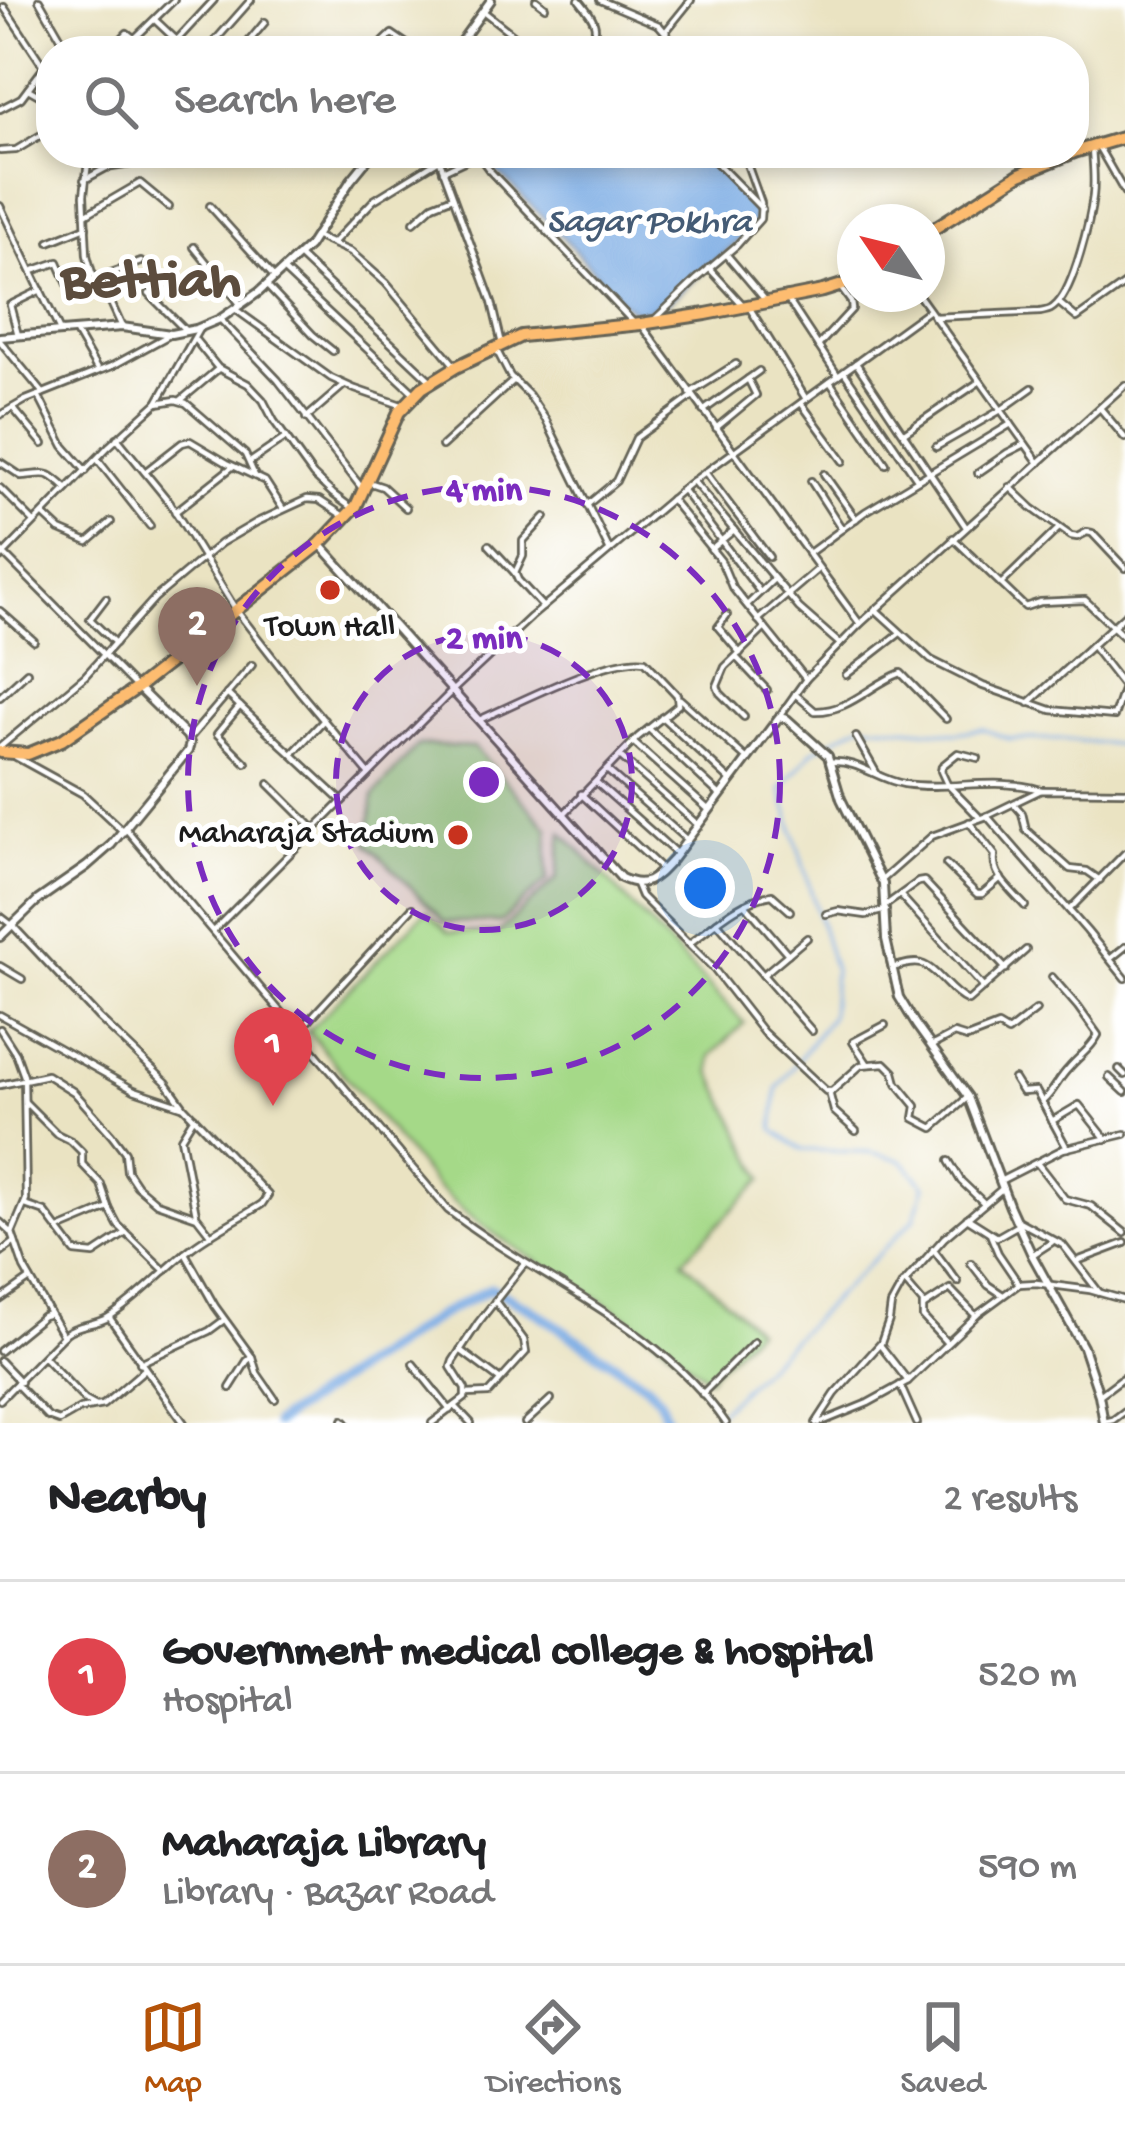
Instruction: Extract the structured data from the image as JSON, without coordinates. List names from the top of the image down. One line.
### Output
{"districts":["Bettiah"],"water":["Sagar Pokhra"],"places":["Town Hall","Maharaja Stadium"],"north":"top left","page":{"search":"Search here","pins":["2","1"],"heading":["Nearby","2 results"],"list":[{"mark":"1","name":"Government medical college & hospital","note":"Hospital","value":"520 m"},{"mark":"2","name":"Maharaja Library","note":"Library · Bazar Road","value":"590 m"}],"nav":["Map","Directions","Saved"]},"rings":["4 min","2 min"]}
